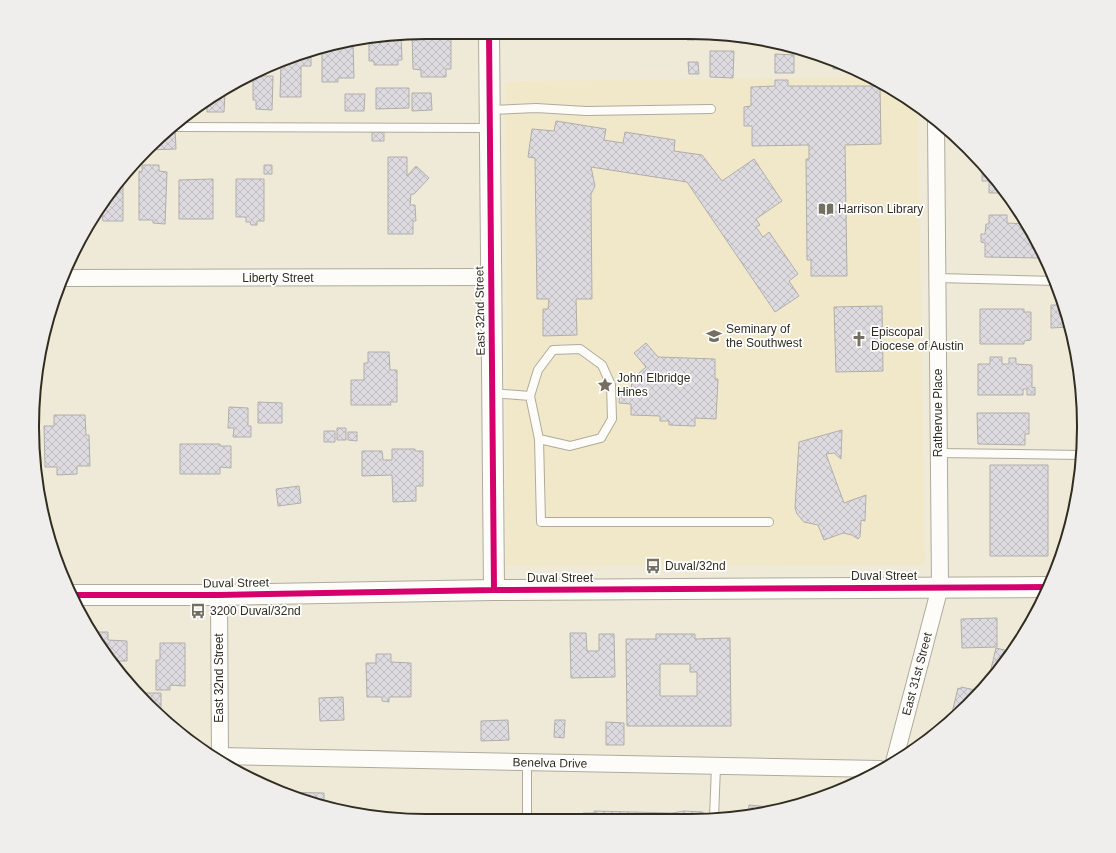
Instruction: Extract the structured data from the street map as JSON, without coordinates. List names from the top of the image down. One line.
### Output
{"streets":{"street":["Liberty Street","East 32nd Street","Rathervue Place","Duval Street","East 31st Street","Benelva Drive"]},"crossings":[["Liberty Street","East 32nd Street"],["East 32nd Street","Duval Street"],["Rathervue Place","Duval Street"],["Rathervue Place","East 31st Street"],["Duval Street","East 31st Street"]],"places":{"library":["Harrison Library"],"school or university":["Seminary of the Southwest"],"church":["Episcopal Diocese of Austin"],"place":["John Elbridge Hines"],"bus stop":["Duval/32nd","3200 Duval/32nd"]}}
